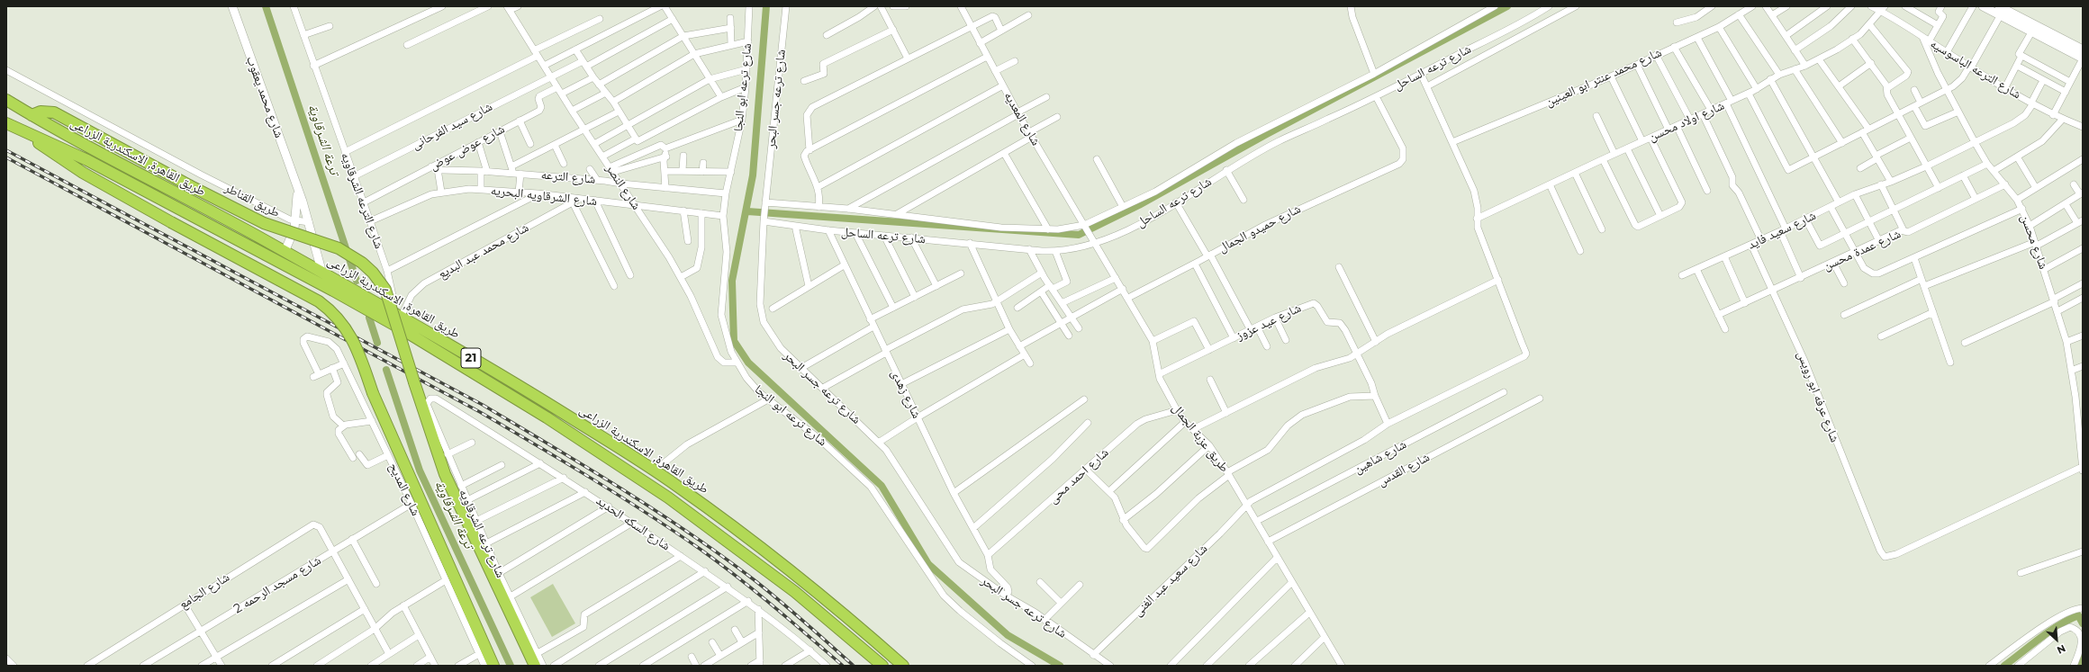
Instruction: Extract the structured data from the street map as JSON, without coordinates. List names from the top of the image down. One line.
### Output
{"streets":{"highway":["طريق القاهرة, الاسكندرية الزراعى","21"],"main road":["شارع محمد يعقوب"],"street":["شارع ترعه الساحل","شارع الترعه الباسوسيه","شارع محمد عنتر ابو العينين","شارع ترعه ابو النجا","شارع ترعه جسر البحر","شارع المعديه","شارع اولاد محسن","شارع سيد الفرحانى","شارع عوض عوض","شارع الترعه","شارع النصر","شارع الشرقاويه البحريه","طريق القناطر","شارع الترعه الشرقاويه","شارع حميدو الجمال","شارع سعيد فايد","شارع محسن","شارع عمدة محسن","شارع محمد عبد البديع","شارع عيد عزوز","شارع زهدى","شارع عرفه ابو رويس","طريق عزبة الجمال","شارع شاهين","شارع القدس","شارع احمد محى","شارع المديح","شارع السكه الحديد","شارع ترعه الشرقاويه","شارع سعيد عبد الغنى","شارع مسجد الرحمه 2","شارع الجامع"]},"crossings":[["شارع ترعه الساحل","شارع ترعه جسر البحر"],["شارع ترعه الساحل","شارع المعديه"],["شارع ترعه الساحل","شارع حميدو الجمال"],["شارع ترعه الساحل","شارع زهدى"],["شارع ترعه الساحل","طريق عزبة الجمال"],["شارع الترعه الباسوسيه","شارع اولاد محسن"],["شارع الترعه الباسوسيه","شارع سعيد فايد"],["شارع الترعه الباسوسيه","شارع محسن"],["شارع ترعه ابو النجا","شارع الترعه"],["شارع ترعه ابو النجا","شارع النصر"],["شارع ترعه ابو النجا","شارع الشرقاويه البحريه"],["شارع محمد يعقوب","طريق القاهرة, الاسكندرية الزراعى"],["شارع محمد يعقوب","طريق القناطر"],["شارع ترعه جسر البحر","شارع زهدى"],["شارع ترعه جسر البحر","شارع سعيد عبد الغنى"],["شارع المعديه","طريق عزبة الجمال"],["شارع سيد الفرحانى","شارع النصر"],["شارع سيد الفرحانى","شارع الترعه الشرقاويه"],["شارع عوض عوض","شارع الترعه"],["شارع عوض عوض","شارع النصر"],["شارع عوض عوض","شارع الترعه الشرقاويه"],["طريق القاهرة, الاسكندرية الزراعى","شارع الترعه الشرقاويه"],["طريق القاهرة, الاسكندرية الزراعى","شارع محمد عبد البديع"],["شارع الترعه","شارع النصر"],["شارع النصر","شارع الشرقاويه البحريه"],["شارع الشرقاويه البحريه","شارع الترعه الشرقاويه"],["شارع الشرقاويه البحريه","شارع محمد عبد البديع"],["شارع الترعه الشرقاويه","شارع محمد عبد البديع"],["شارع حميدو الجمال","طريق عزبة الجمال"],["شارع سعيد فايد","شارع محسن"],["شارع سعيد فايد","شارع عرفه ابو رويس"],["شارع محسن","شارع عمدة محسن"],["شارع محسن","شارع عرفه ابو رويس"],["شارع عمدة محسن","شارع عرفه ابو رويس"],["شارع عيد عزوز","طريق عزبة الجمال"],["شارع زهدى","شارع احمد محى"],["طريق عزبة الجمال","شارع شاهين"],["طريق عزبة الجمال","شارع القدس"],["طريق عزبة الجمال","شارع احمد محى"],["طريق عزبة الجمال","شارع سعيد عبد الغنى"],["شارع المديح","شارع مسجد الرحمه 2"],["شارع السكه الحديد","شارع ترعه الشرقاويه"],["شارع مسجد الرحمه 2","شارع الجامع"]],"water":["ترعة الشرقاوية"],"north":"bottom right"}
